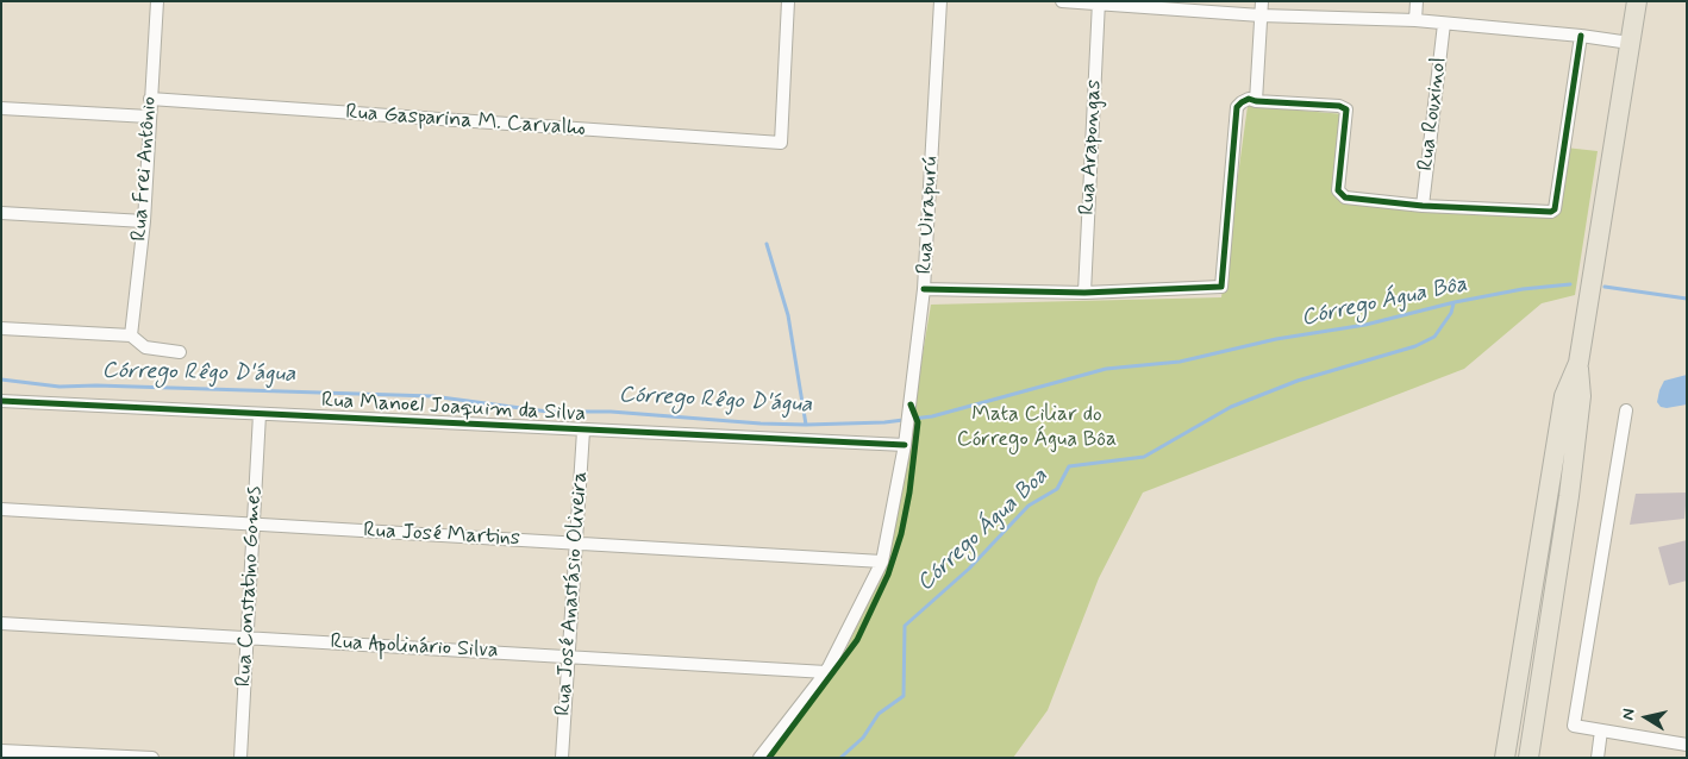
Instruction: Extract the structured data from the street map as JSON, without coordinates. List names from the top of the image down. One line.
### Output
{"streets":{"street":["Rua Rouxinol","Rua Gasparina M. Carvalho","Rua Arapongas","Rua Frei Antônio","Rua Uirapurú","Rua Manoel Joaquim da Silva","Rua José Martins","Rua Constatino Gomes","Rua José Anastásio Oliveira","Rua Apolinário Silva"]},"crossings":[["Rua Gasparina M. Carvalho","Rua Frei Antônio"],["Rua Uirapurú","Rua Manoel Joaquim da Silva"],["Rua Uirapurú","Rua José Martins"],["Rua Uirapurú","Rua Apolinário Silva"],["Rua Manoel Joaquim da Silva","Rua Constatino Gomes"],["Rua Manoel Joaquim da Silva","Rua José Anastásio Oliveira"],["Rua José Martins","Rua Constatino Gomes"],["Rua José Martins","Rua José Anastásio Oliveira"],["Rua Constatino Gomes","Rua Apolinário Silva"],["Rua José Anastásio Oliveira","Rua Apolinário Silva"]],"water":["Córrego Água Bôa","Córrego Rêgo D'água","Córrego Água Boa"],"parks":["Mata Ciliar do Córrego Água Bôa"],"north":"left"}
